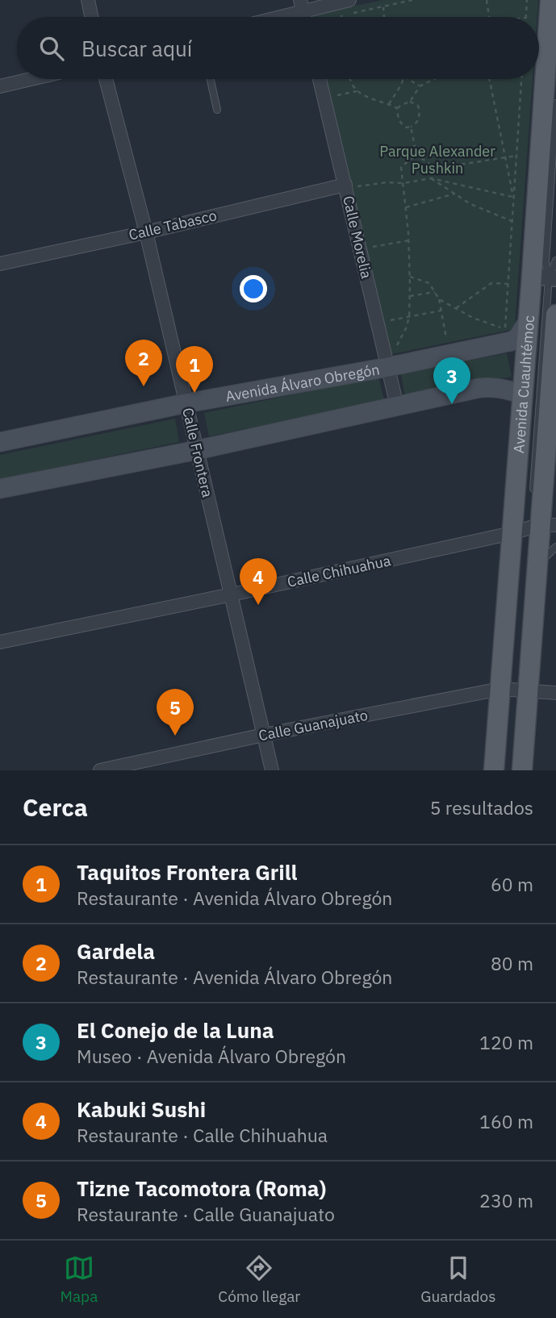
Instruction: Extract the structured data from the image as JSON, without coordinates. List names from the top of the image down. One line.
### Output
{"streets":{"main road":["Avenida Álvaro Obregón","Avenida Cuauhtémoc"],"street":["Calle Tabasco","Calle Morelia","Calle Frontera","Calle Chihuahua","Calle Guanajuato"]},"crossings":[["Calle Tabasco","Calle Morelia"],["Calle Tabasco","Calle Frontera"],["Calle Morelia","Avenida Álvaro Obregón"],["Avenida Álvaro Obregón","Avenida Cuauhtémoc"],["Avenida Álvaro Obregón","Calle Frontera"],["Avenida Cuauhtémoc","Calle Chihuahua"],["Avenida Cuauhtémoc","Calle Guanajuato"],["Calle Frontera","Calle Chihuahua"],["Calle Frontera","Calle Guanajuato"]],"parks":["Parque Alexander Pushkin"],"page":{"search":"Buscar aquí","pins":["2","1","3","4","5"],"heading":["Cerca","5 resultados"],"list":[{"mark":"1","name":"Taquitos Frontera Grill","note":"Restaurante · Avenida Álvaro Obregón","value":"60 m"},{"mark":"2","name":"Gardela","note":"Restaurante · Avenida Álvaro Obregón","value":"80 m"},{"mark":"3","name":"El Conejo de la Luna","note":"Museo · Avenida Álvaro Obregón","value":"120 m"},{"mark":"4","name":"Kabuki Sushi","note":"Restaurante · Calle Chihuahua","value":"160 m"},{"mark":"5","name":"Tizne Tacomotora (Roma)","note":"Restaurante · Calle Guanajuato","value":"230 m"}],"nav":["Mapa","Cómo llegar","Guardados"]}}
